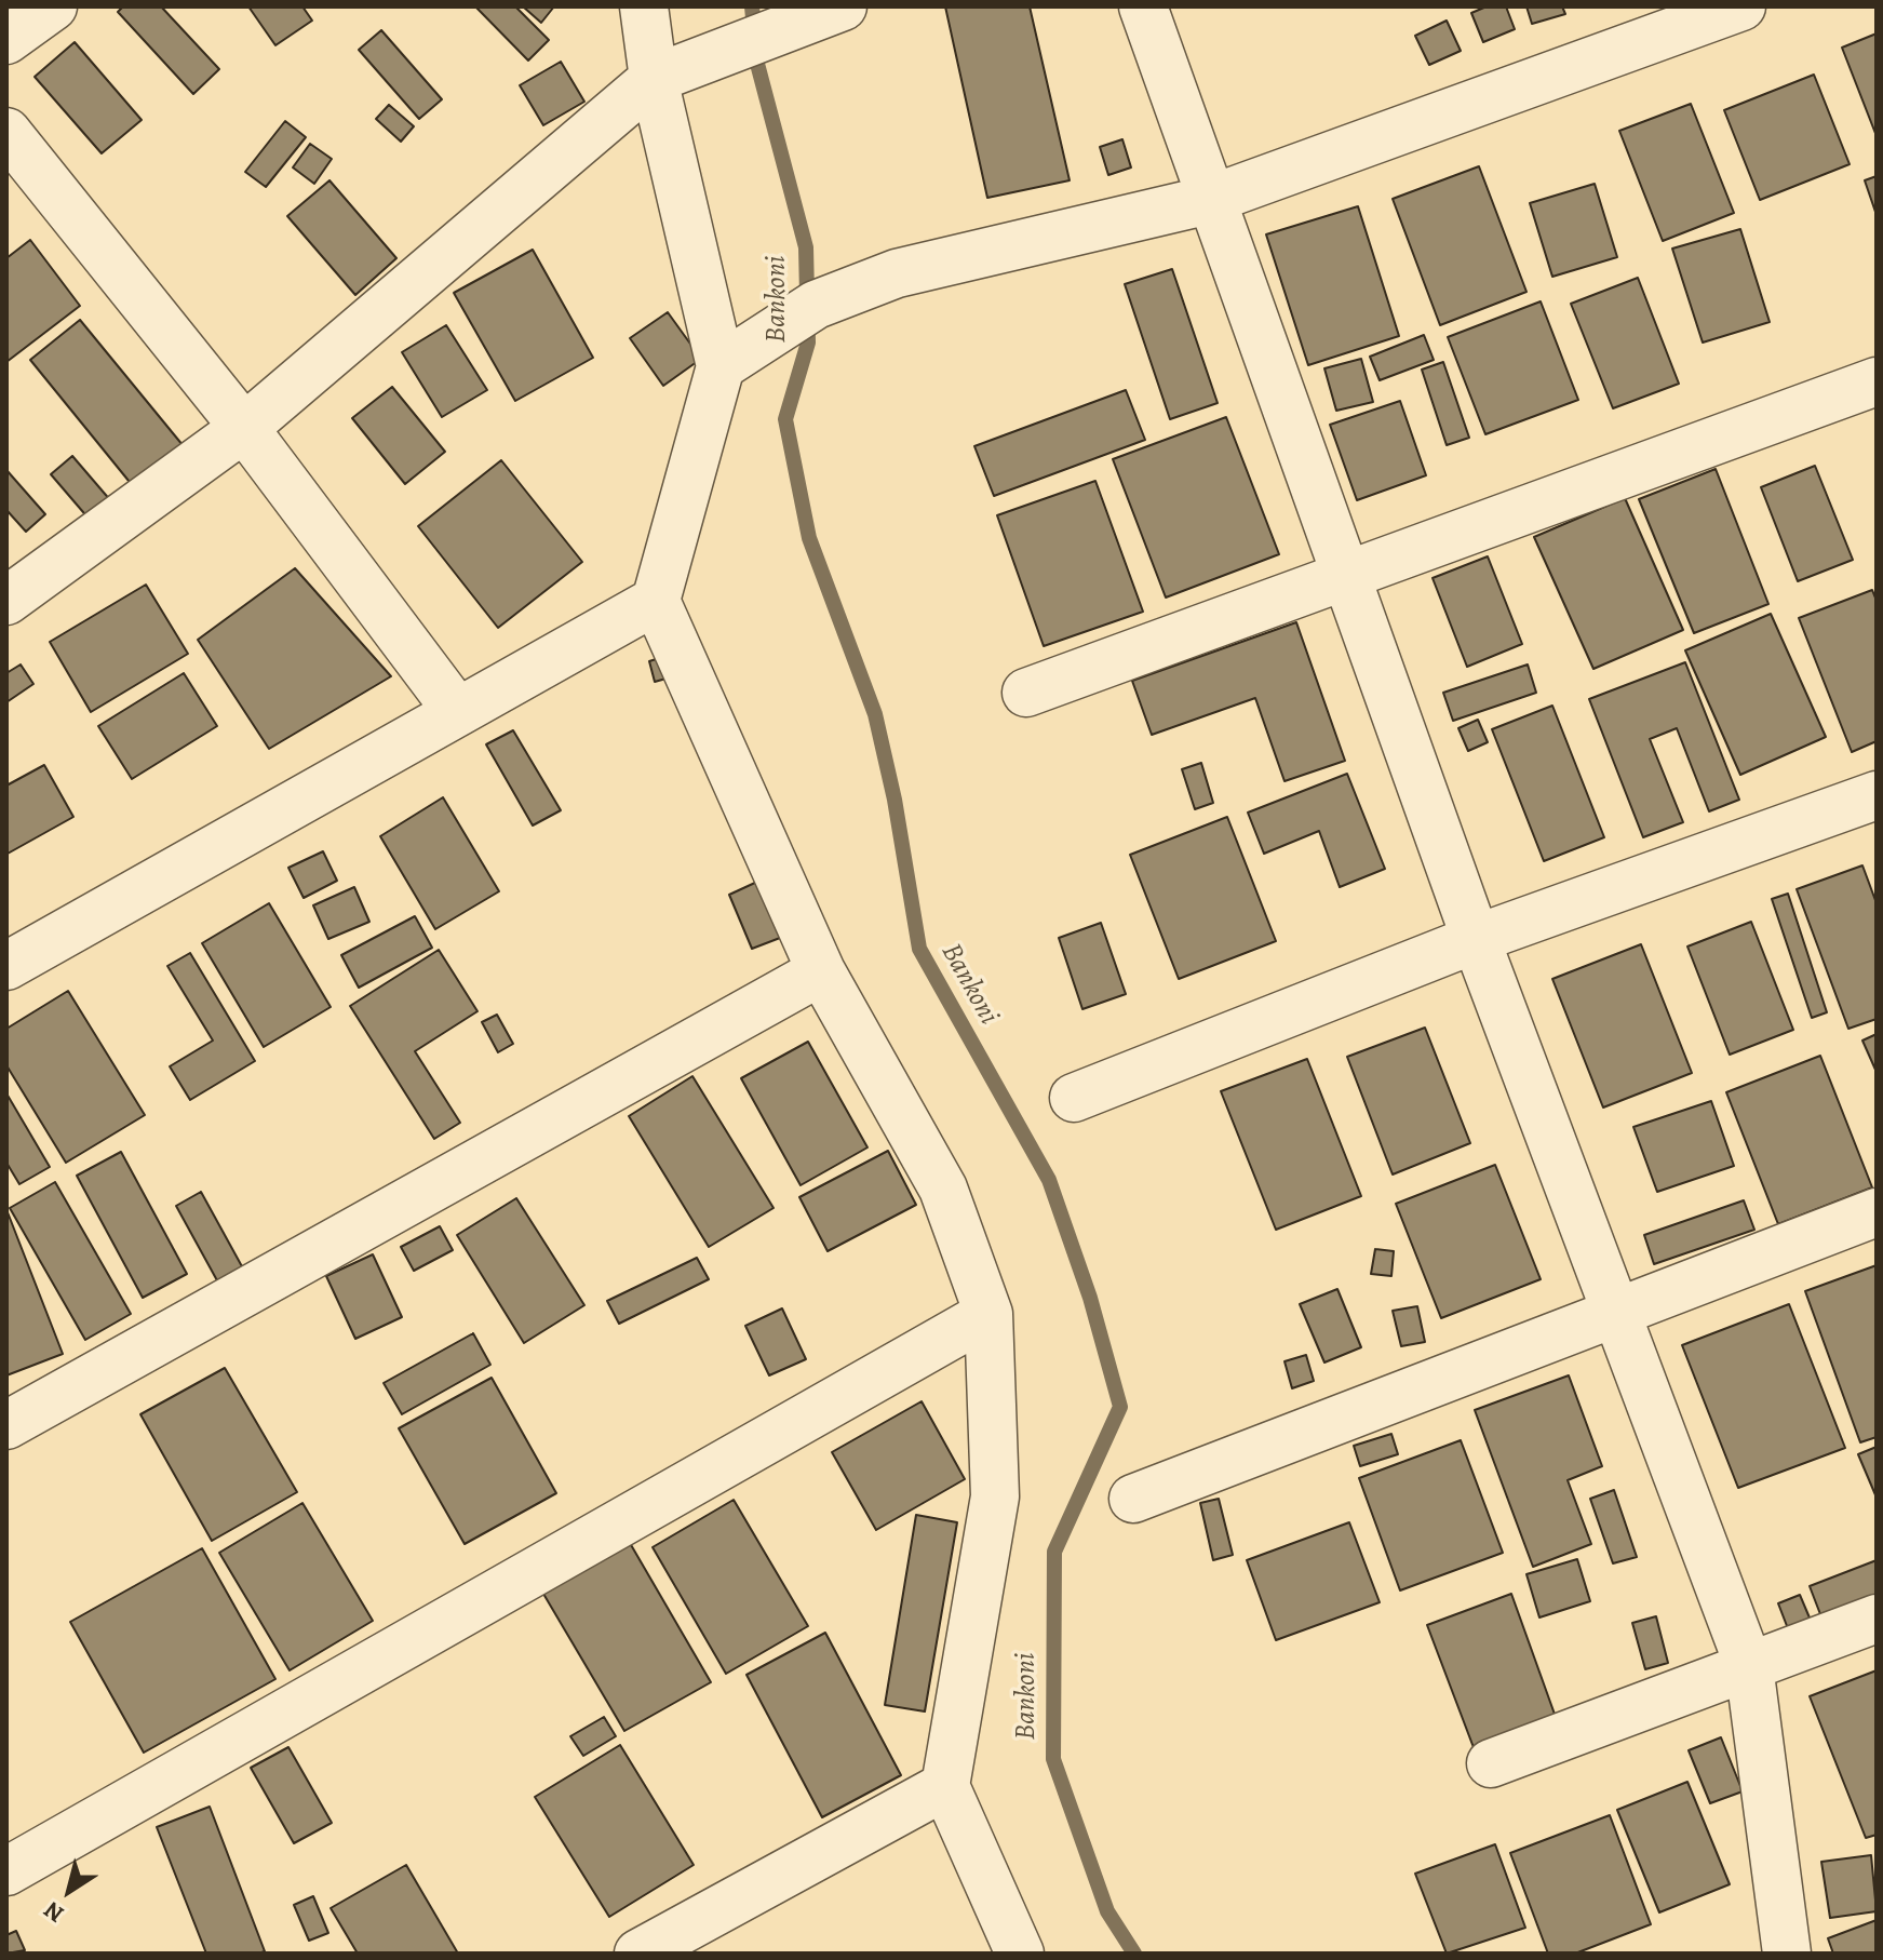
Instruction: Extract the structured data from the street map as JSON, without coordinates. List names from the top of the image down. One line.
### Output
{"water":["Bankoni"],"north":"bottom left"}
